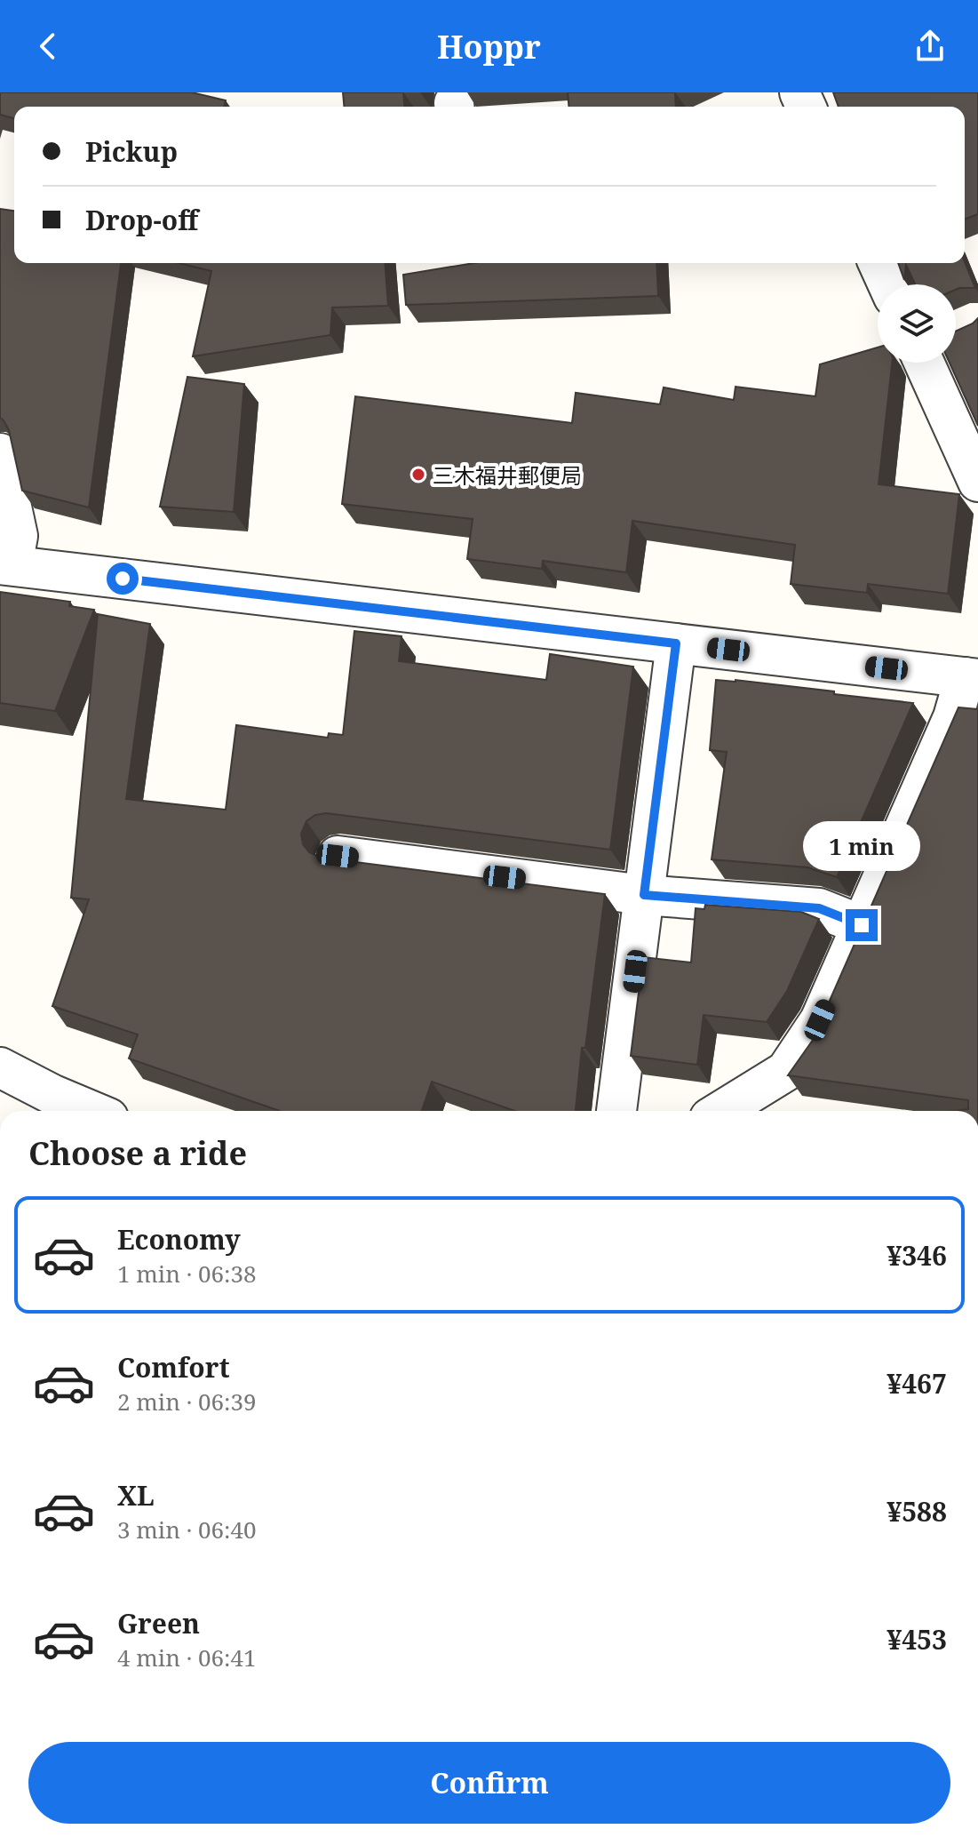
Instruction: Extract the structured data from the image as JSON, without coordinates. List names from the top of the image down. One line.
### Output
{"places":["三木福井郵便局"],"page":{"header":"Hoppr","banner":["Pickup","Drop-off"],"bubble":"1 min","heading":"Choose a ride","list":[{"name":"Economy","note":"1 min · 06:38","value":"¥346"},{"name":"Comfort","note":"2 min · 06:39","value":"¥467"},{"name":"XL","note":"3 min · 06:40","value":"¥588"},{"name":"Green","note":"4 min · 06:41","value":"¥453"}],"buttons":"Confirm"}}
